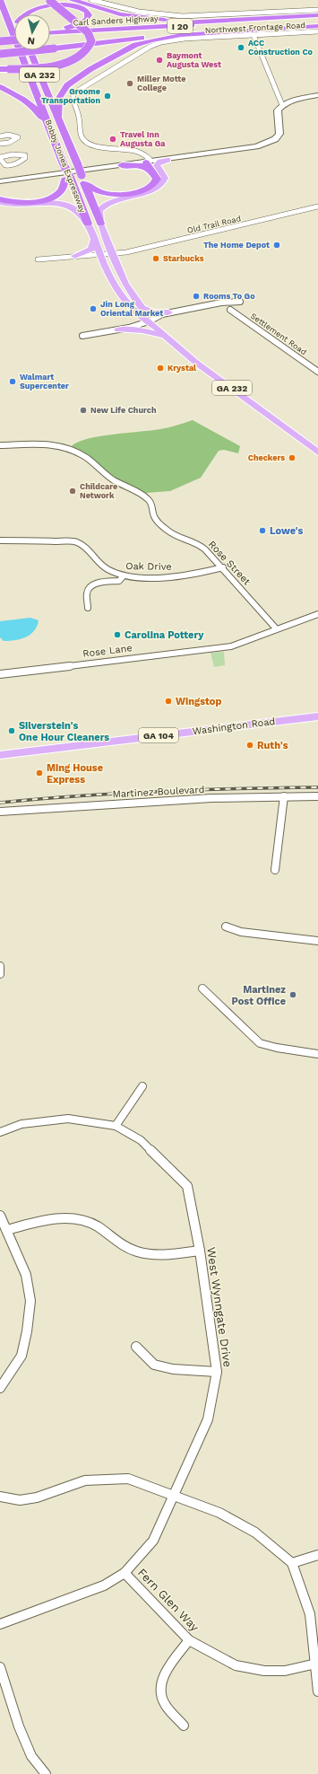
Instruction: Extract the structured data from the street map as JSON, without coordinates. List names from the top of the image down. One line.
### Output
{"streets":{"highway":["Carl Sanders Highway","I 20","GA 232","Bobby Jones Expressway"],"main road":["Washington Road","GA 104"],"street":["Northwest Frontage Road","Old Trail Road","Settlement Road","Rose Street","Oak Drive","Rose Lane","Martinez Boulevard","West Wynngate Drive","Fern Glen Way"]},"crossings":[["Bobby Jones Expressway","Old Trail Road"],["Rose Street","Oak Drive"],["Rose Street","Rose Lane"],["West Wynngate Drive","Fern Glen Way"]],"places":["ACC Construction Co","Baymont Augusta West","Miller Motte College","Groome Transportation","Travel Inn Augusta Ga","The Home Depot","Starbucks","Rooms To Go","Jin Long Oriental Market","Krystal","Walmart Supercenter","New Life Church","Checkers","Childcare Network","Lowe's","Carolina Pottery","Wingstop","Silverstein's One Hour Cleaners","Ruth's","Ming House Express","Martinez Post Office"],"north":"bottom"}
